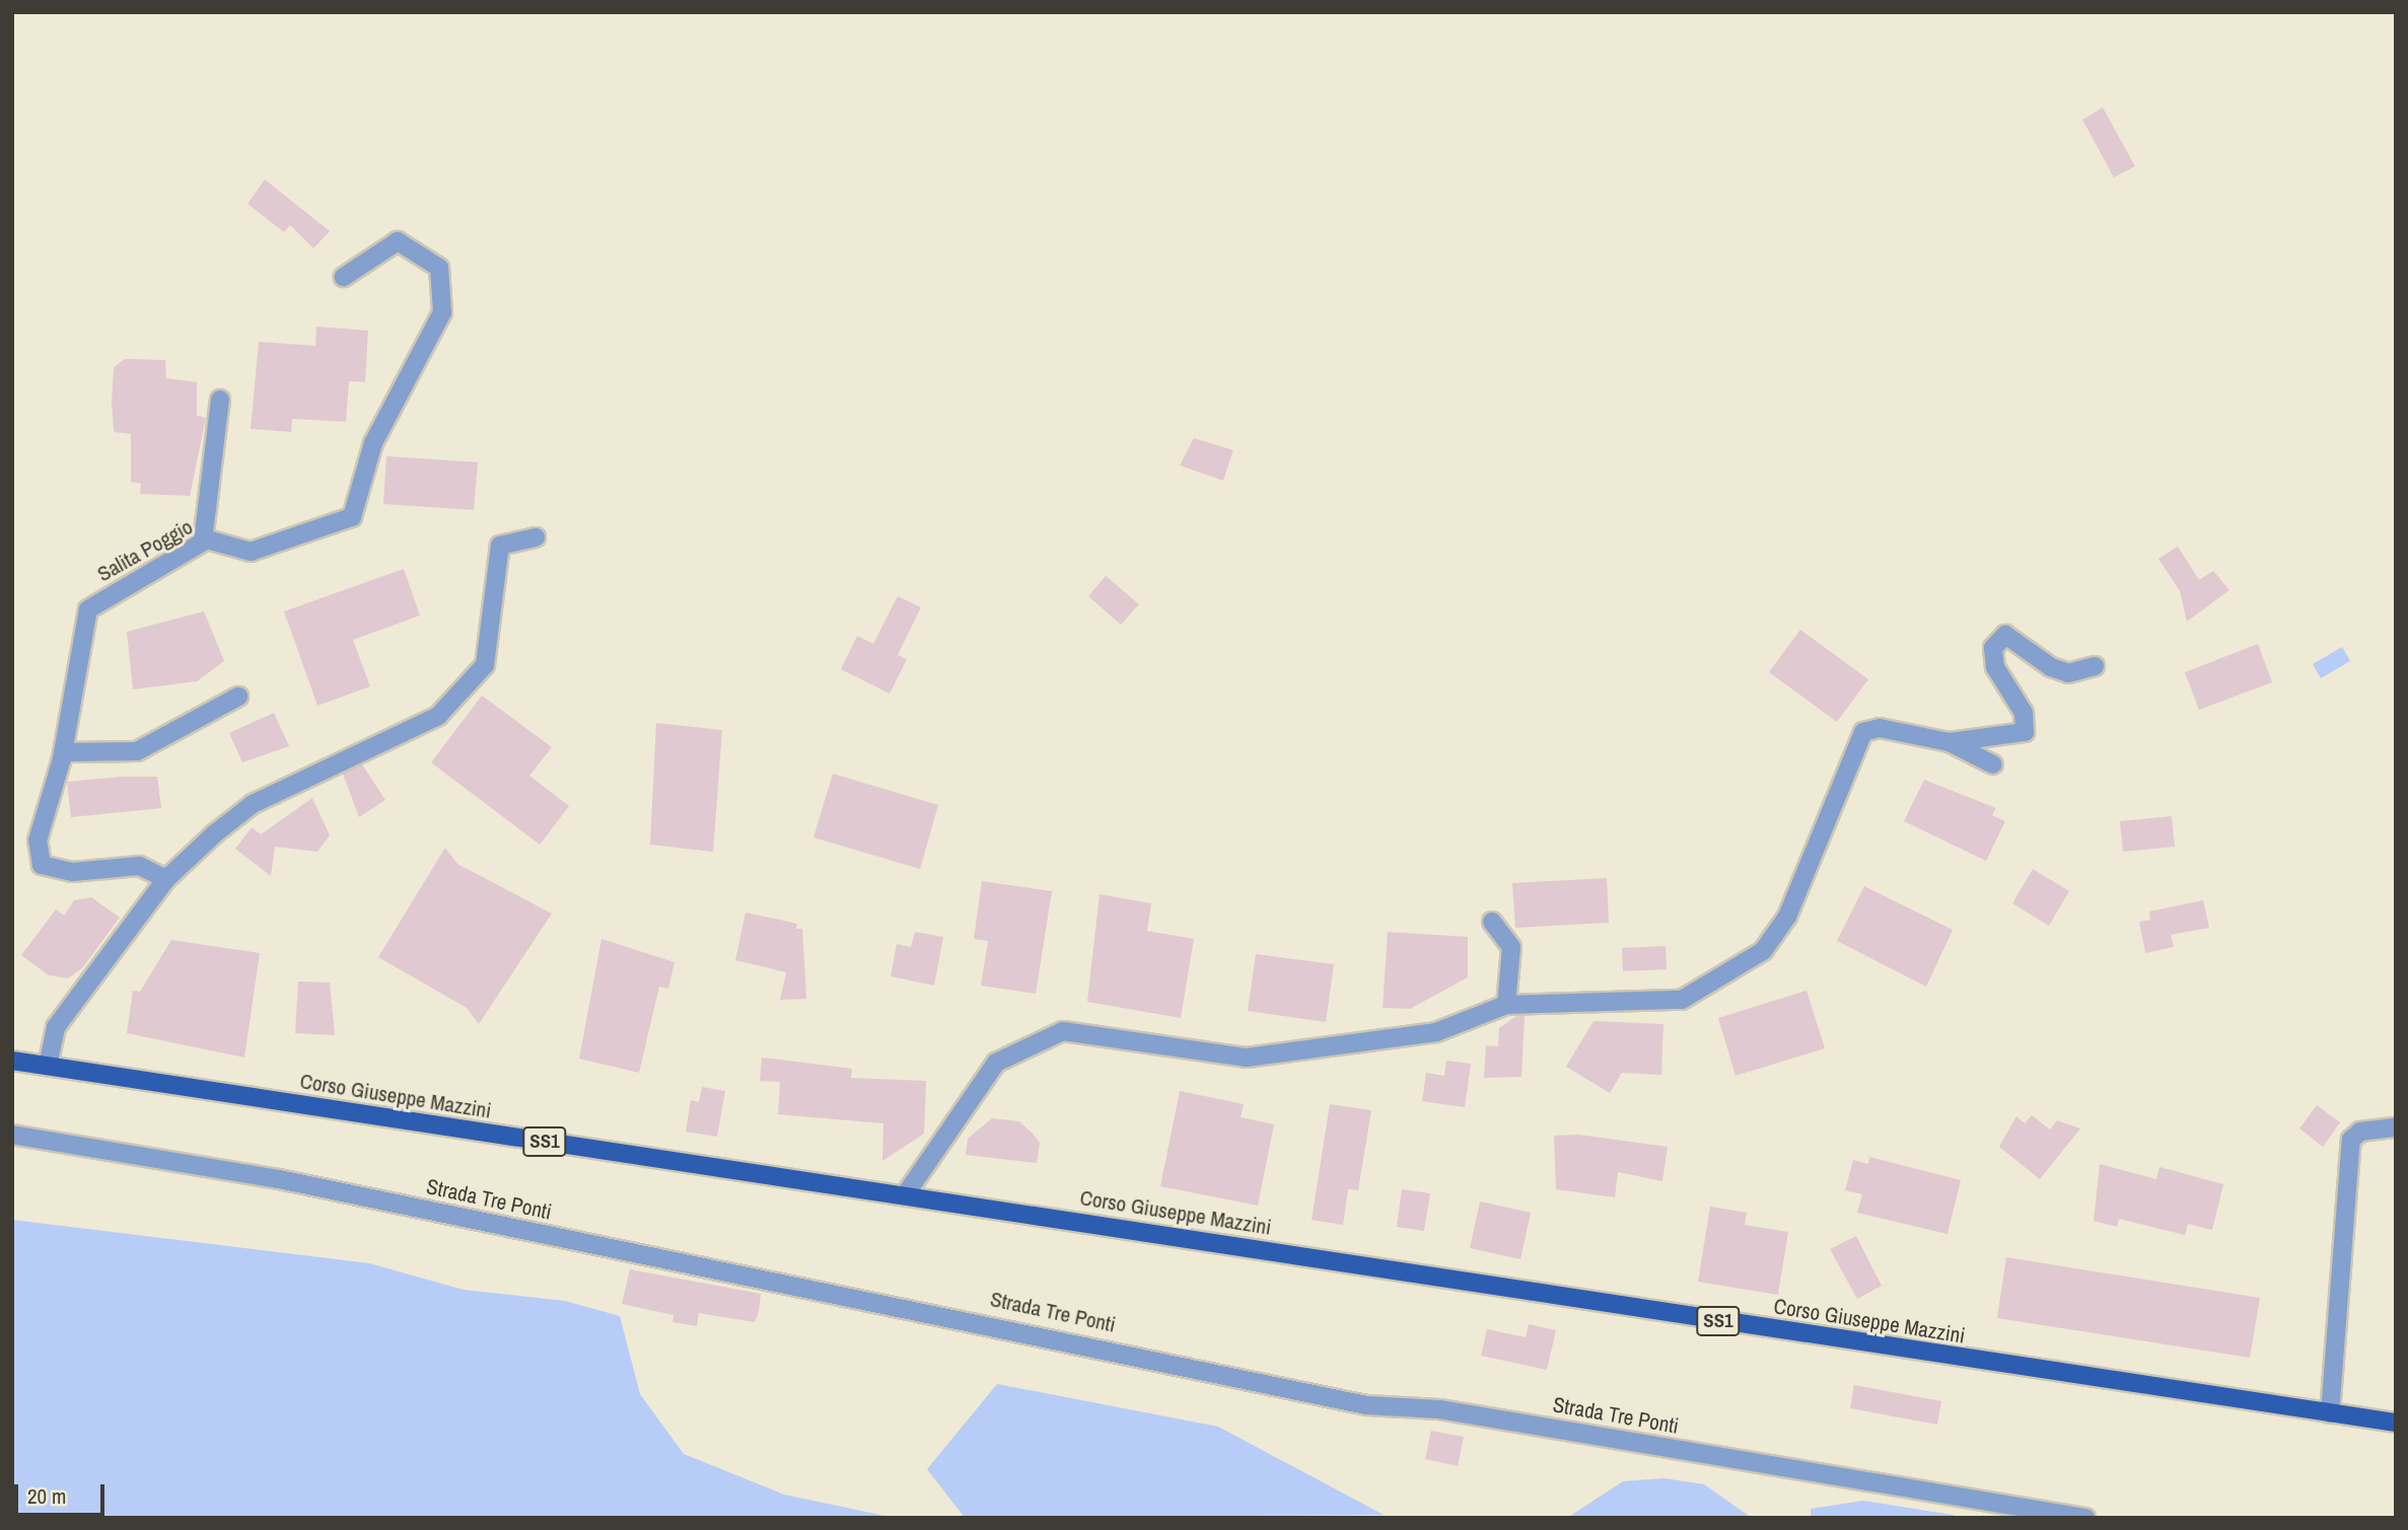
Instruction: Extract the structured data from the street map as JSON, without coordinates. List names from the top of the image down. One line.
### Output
{"streets":{"main road":["Corso Giuseppe Mazzini","SS1"],"street":["Salita Poggio","Strada Tre Ponti"]},"scale_bar":"20 m"}
